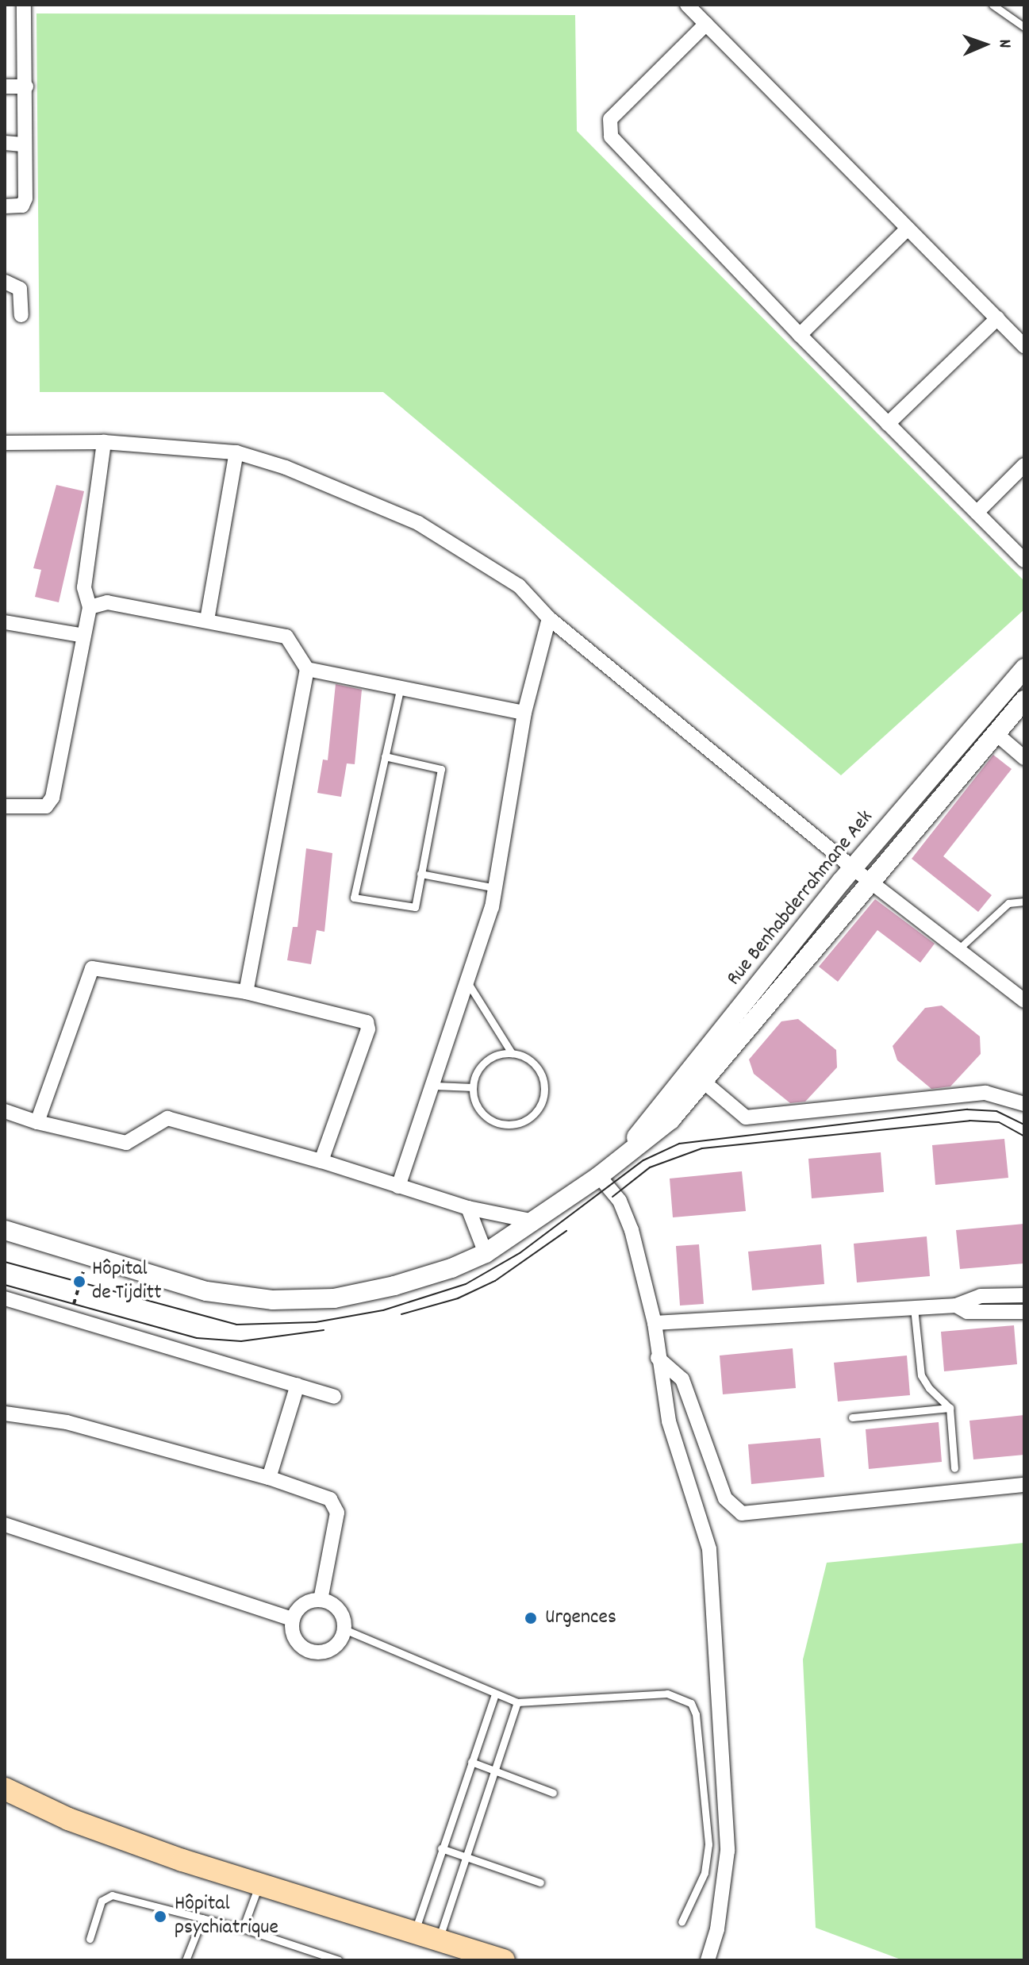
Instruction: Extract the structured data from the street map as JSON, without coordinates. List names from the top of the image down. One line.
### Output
{"streets":{"main road":["Rue Benhabderrahmane Aek"]},"places":["Hôpital de Tijditt","Urgences","Hôpital psychiatrique"],"north":"right"}
